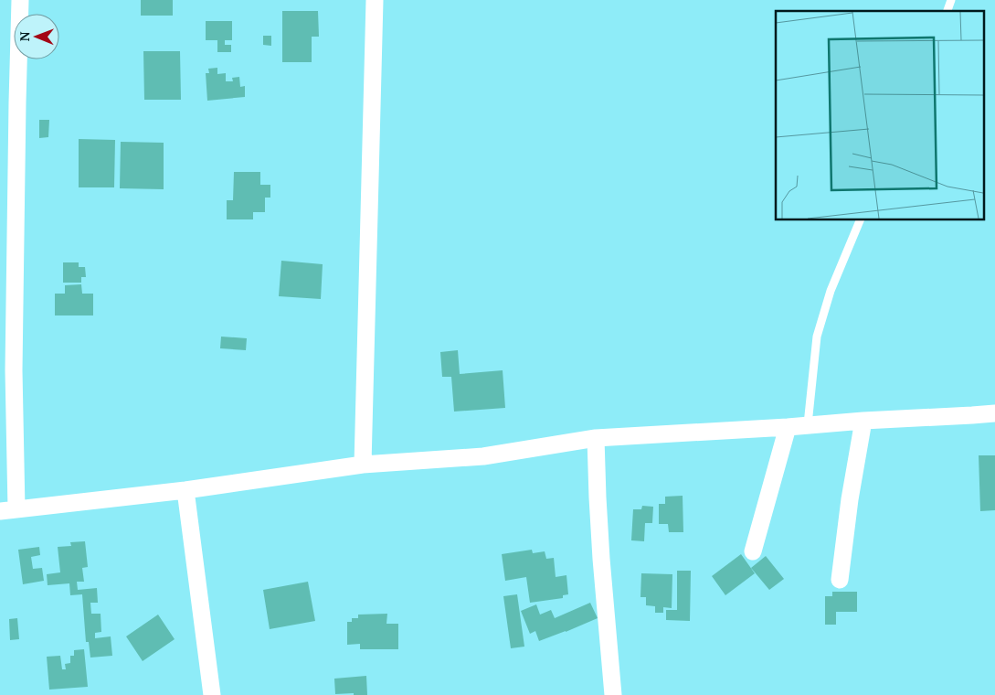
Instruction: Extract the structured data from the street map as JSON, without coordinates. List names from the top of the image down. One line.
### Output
{"north":"left"}
